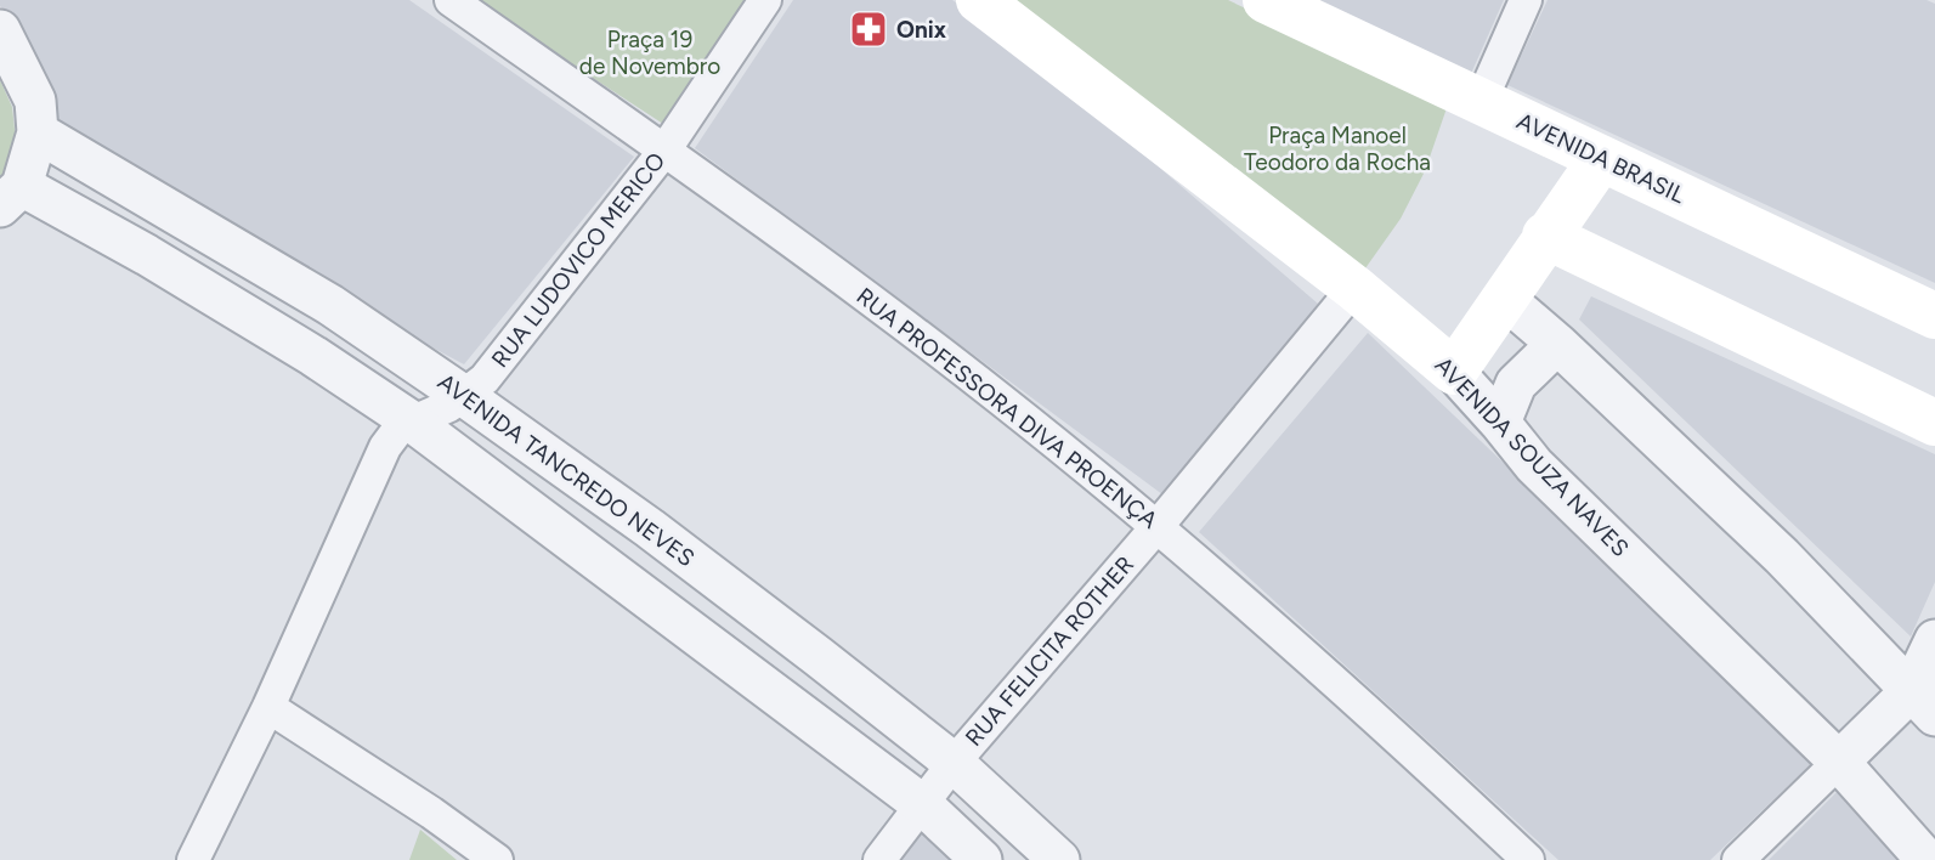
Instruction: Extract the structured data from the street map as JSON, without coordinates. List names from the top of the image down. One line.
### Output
{"streets":{"main road":["AVENIDA BRASIL","AVENIDA SOUZA NAVES"],"street":["RUA LUDOVICO MERICO","RUA PROFESSORA DIVA PROENÇA","AVENIDA TANCREDO NEVES","RUA FELICITA ROTHER"]},"crossings":[["RUA LUDOVICO MERICO","RUA PROFESSORA DIVA PROENÇA"],["RUA LUDOVICO MERICO","AVENIDA TANCREDO NEVES"],["RUA PROFESSORA DIVA PROENÇA","RUA FELICITA ROTHER"],["AVENIDA SOUZA NAVES","RUA FELICITA ROTHER"],["AVENIDA TANCREDO NEVES","RUA FELICITA ROTHER"]],"parks":["Praça 19 de Novembro","Praça Manoel Teodoro da Rocha"],"places":{"pharmacy":["Onix"]}}
